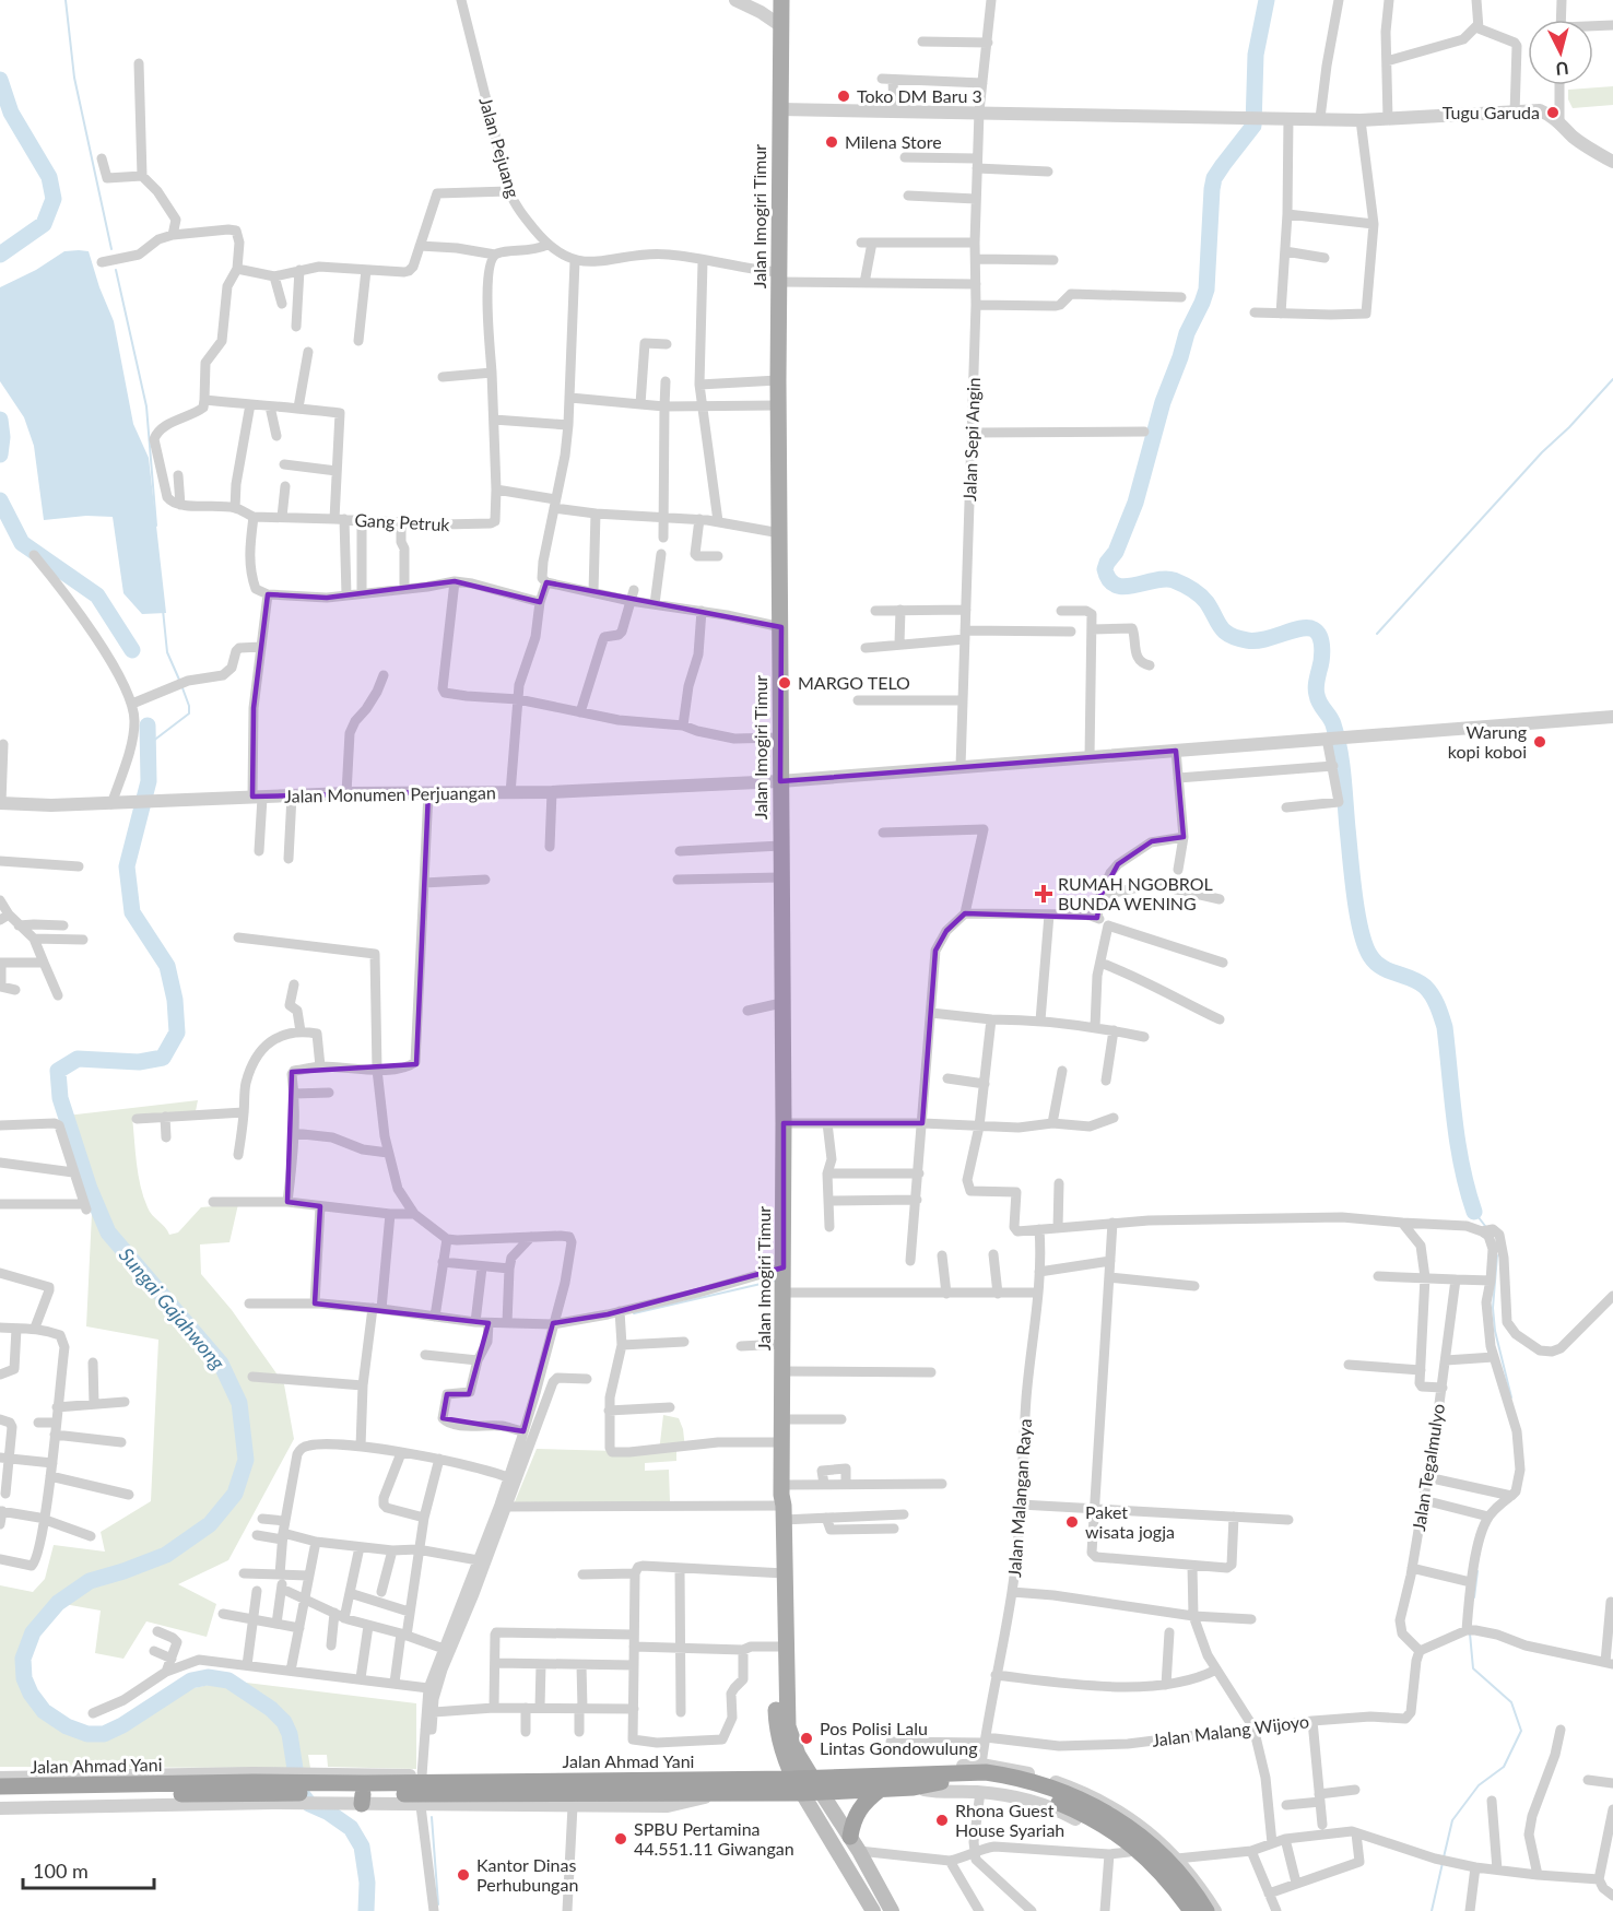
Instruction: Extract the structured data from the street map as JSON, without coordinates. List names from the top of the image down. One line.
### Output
{"streets":{"highway":["Jalan Ahmad Yani"],"main road":["Jalan Imogiri Timur"],"street":["Jalan Pejuang","Jalan Sepi Angin","Gang Petruk","Jalan Monumen Perjuangan","Jalan Tegalmulyo","Jalan Malangan Raya","Jalan Malang Wijoyo"]},"crossings":[["Jalan Imogiri Timur","Jalan Monumen Perjuangan"],["Jalan Imogiri Timur","Jalan Ahmad Yani"],["Jalan Sepi Angin","Jalan Monumen Perjuangan"],["Jalan Tegalmulyo","Jalan Malang Wijoyo"],["Jalan Malangan Raya","Jalan Malang Wijoyo"]],"water":["Sungai Gajahwong"],"places":{"other":["Toko DM Baru 3","Tugu Garuda","Milena Store","MARGO TELO","Warung kopi koboi","Paket wisata jogja","Pos Polisi Lalu Lintas Gondowulung","Rhona Guest House Syariah","SPBU Pertamina 44.551.11 Giwangan","Kantor Dinas Perhubungan"],"health":["RUMAH NGOBROL BUNDA WENING"]},"scale_bar":"100 m","north":"bottom"}
